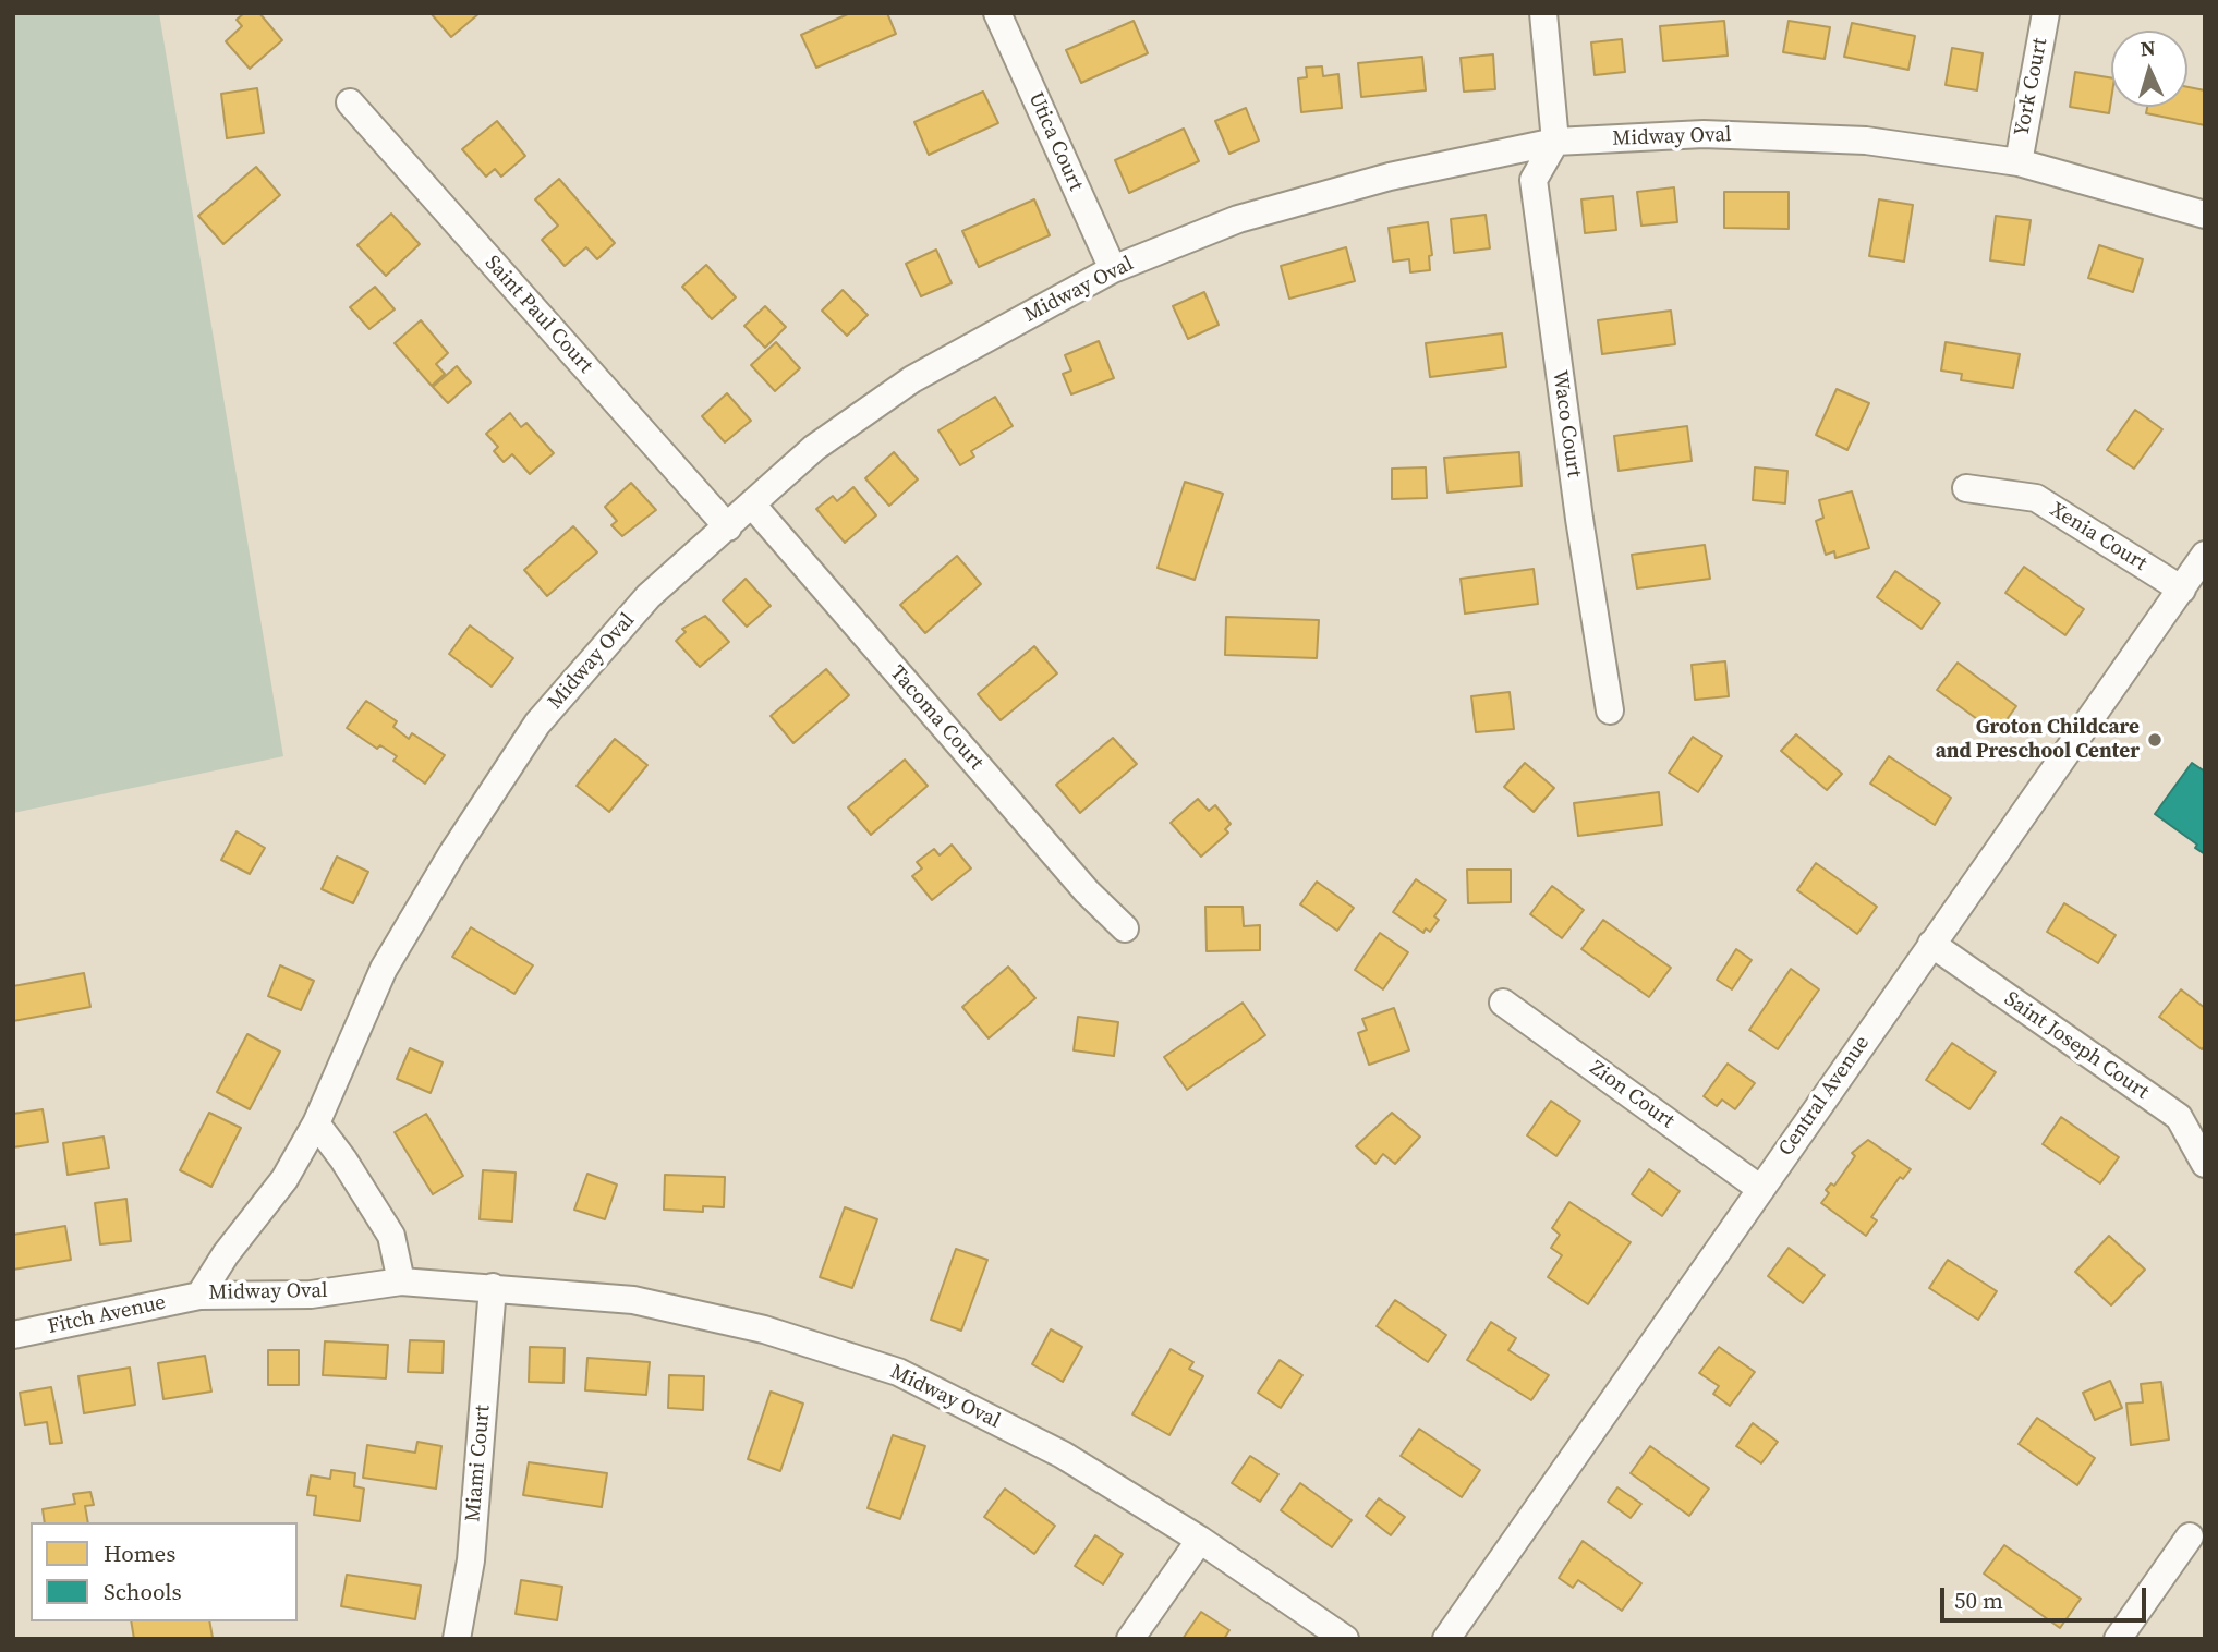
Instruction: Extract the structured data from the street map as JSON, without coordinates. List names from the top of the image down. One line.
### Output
{"streets":{"street":["York Court","Midway Oval","Utica Court","Saint Paul Court","Waco Court","Xenia Court","Tacoma Court","Saint Joseph Court","Zion Court","Central Avenue","Fitch Avenue","Miami Court"]},"crossings":[["York Court","Midway Oval"],["Midway Oval","Utica Court"],["Midway Oval","Saint Paul Court"],["Midway Oval","Waco Court"],["Midway Oval","Tacoma Court"],["Midway Oval","Fitch Avenue"],["Midway Oval","Miami Court"],["Xenia Court","Central Avenue"],["Saint Joseph Court","Central Avenue"],["Zion Court","Central Avenue"]],"places":["Groton Childcare and Preschool Center"],"legend":["Homes","Schools"],"scale_bar":"50 m","north":"top"}
